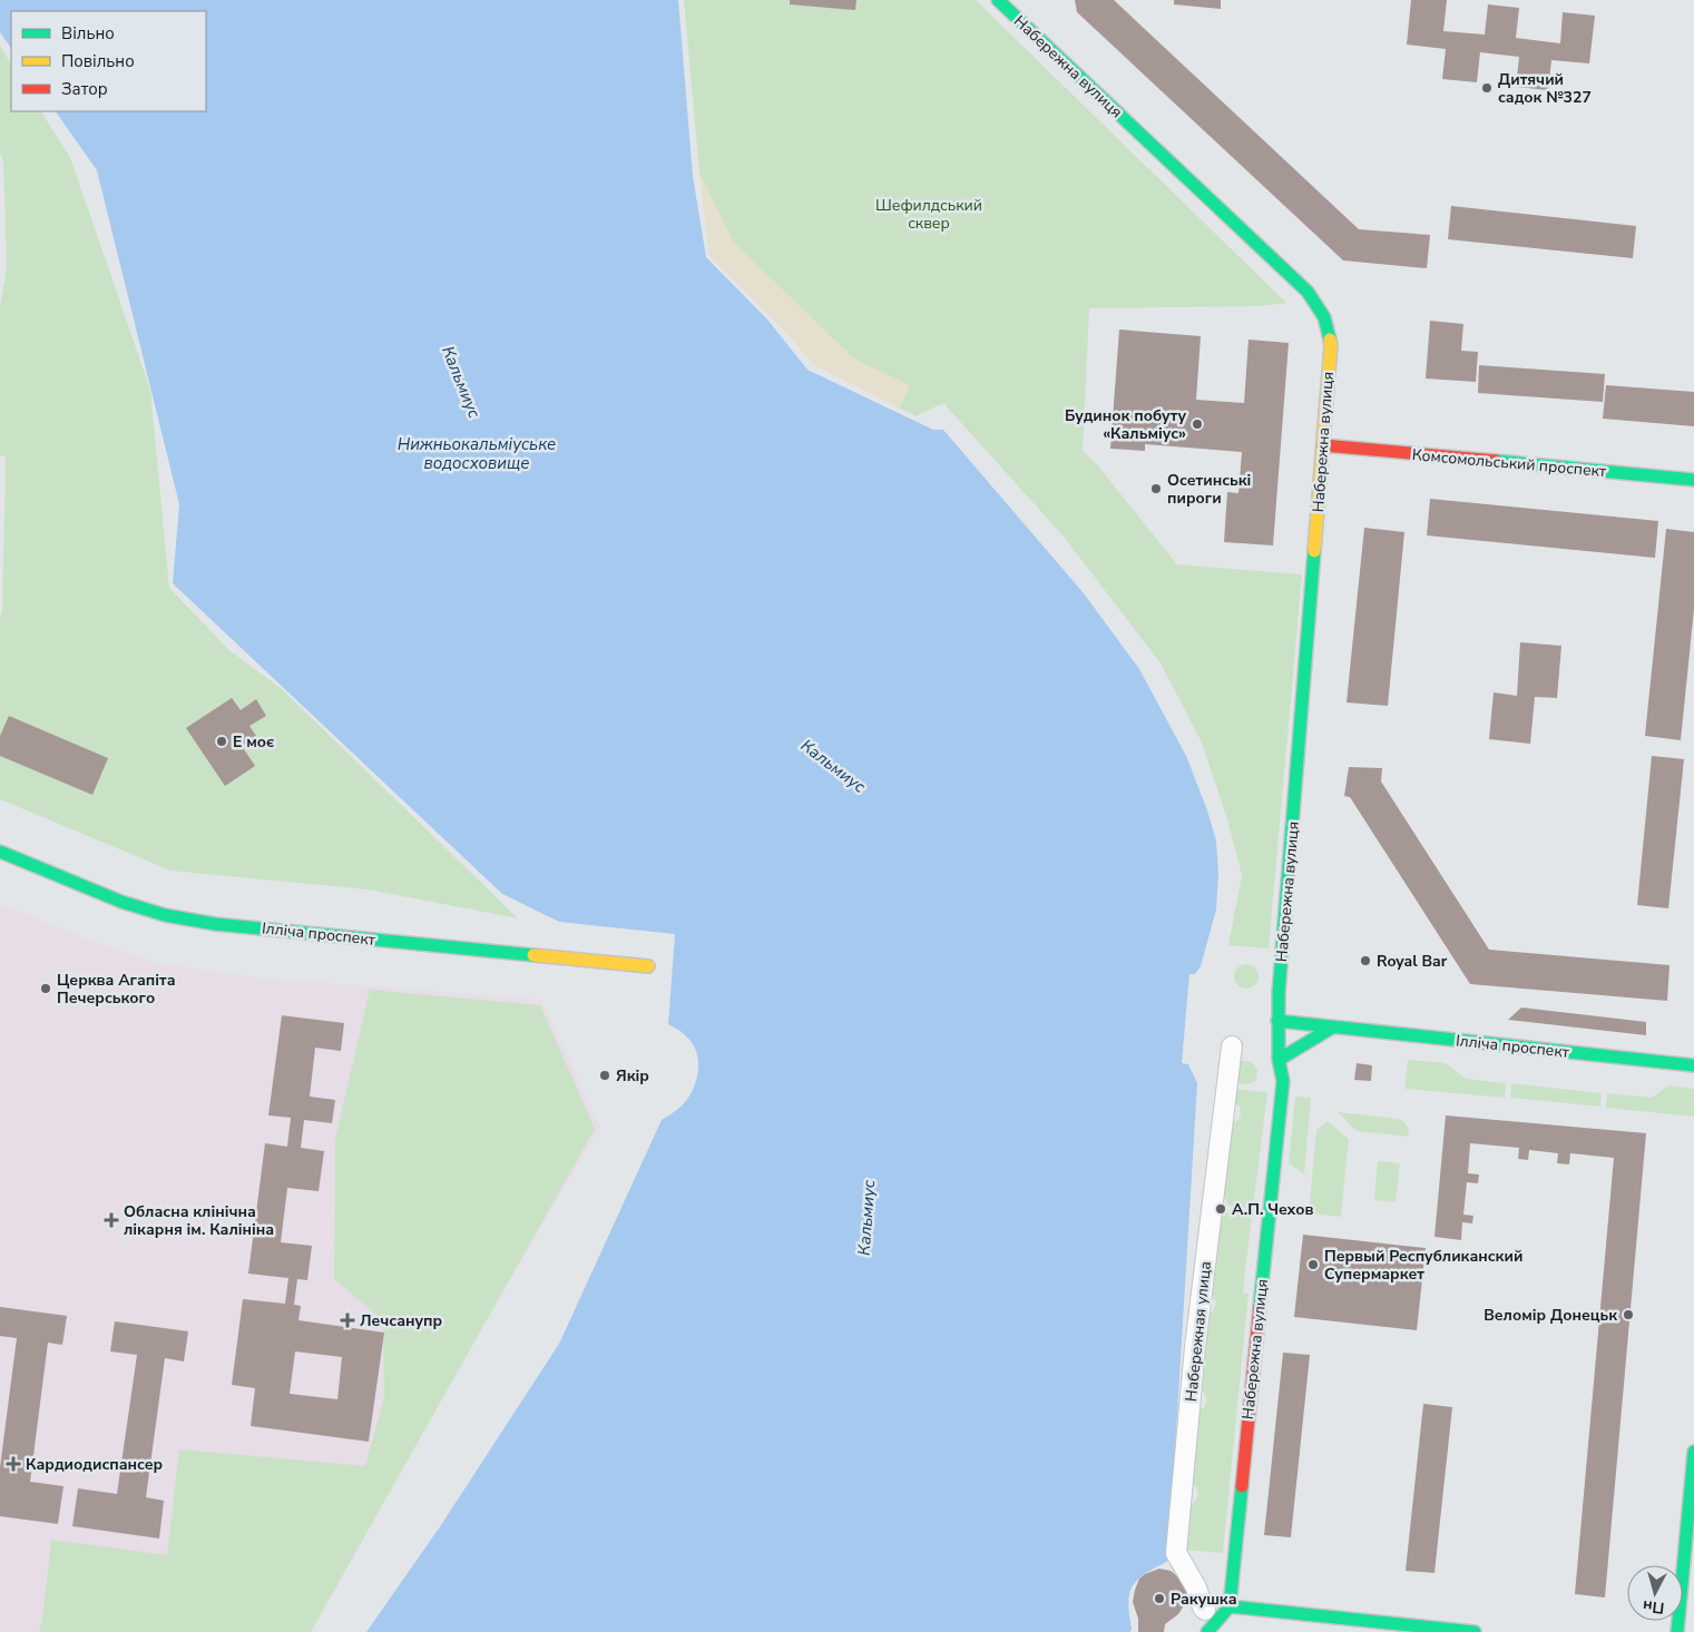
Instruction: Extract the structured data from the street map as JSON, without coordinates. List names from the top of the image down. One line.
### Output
{"streets":{"main road":["Набережна вулиця","Комсомольський проспект","Ілліча проспект"],"street":["Набережная улица"]},"crossings":[["Набережна вулиця","Комсомольський проспект"],["Набережна вулиця","Ілліча проспект"]],"water":["Кальмиус","Нижньокальміуське водосховище"],"parks":["Шефилдський сквер"],"places":{"other":["Дитячий садок №327","Будинок побуту «Кальміус»","Осетинські пироги","Е моє","Royal Bar","Церква Агапіта Печерського","Якір","А.П. Чехов","Первый Республиканский Супермаркет","Веломір Донецьк","Ракушка"],"health":["Обласна клінічна лікарня ім. Калініна","Лечсанупр","Кардиодиспансер"]},"legend":["Вільно","Повільно","Затор"],"north":"bottom"}
